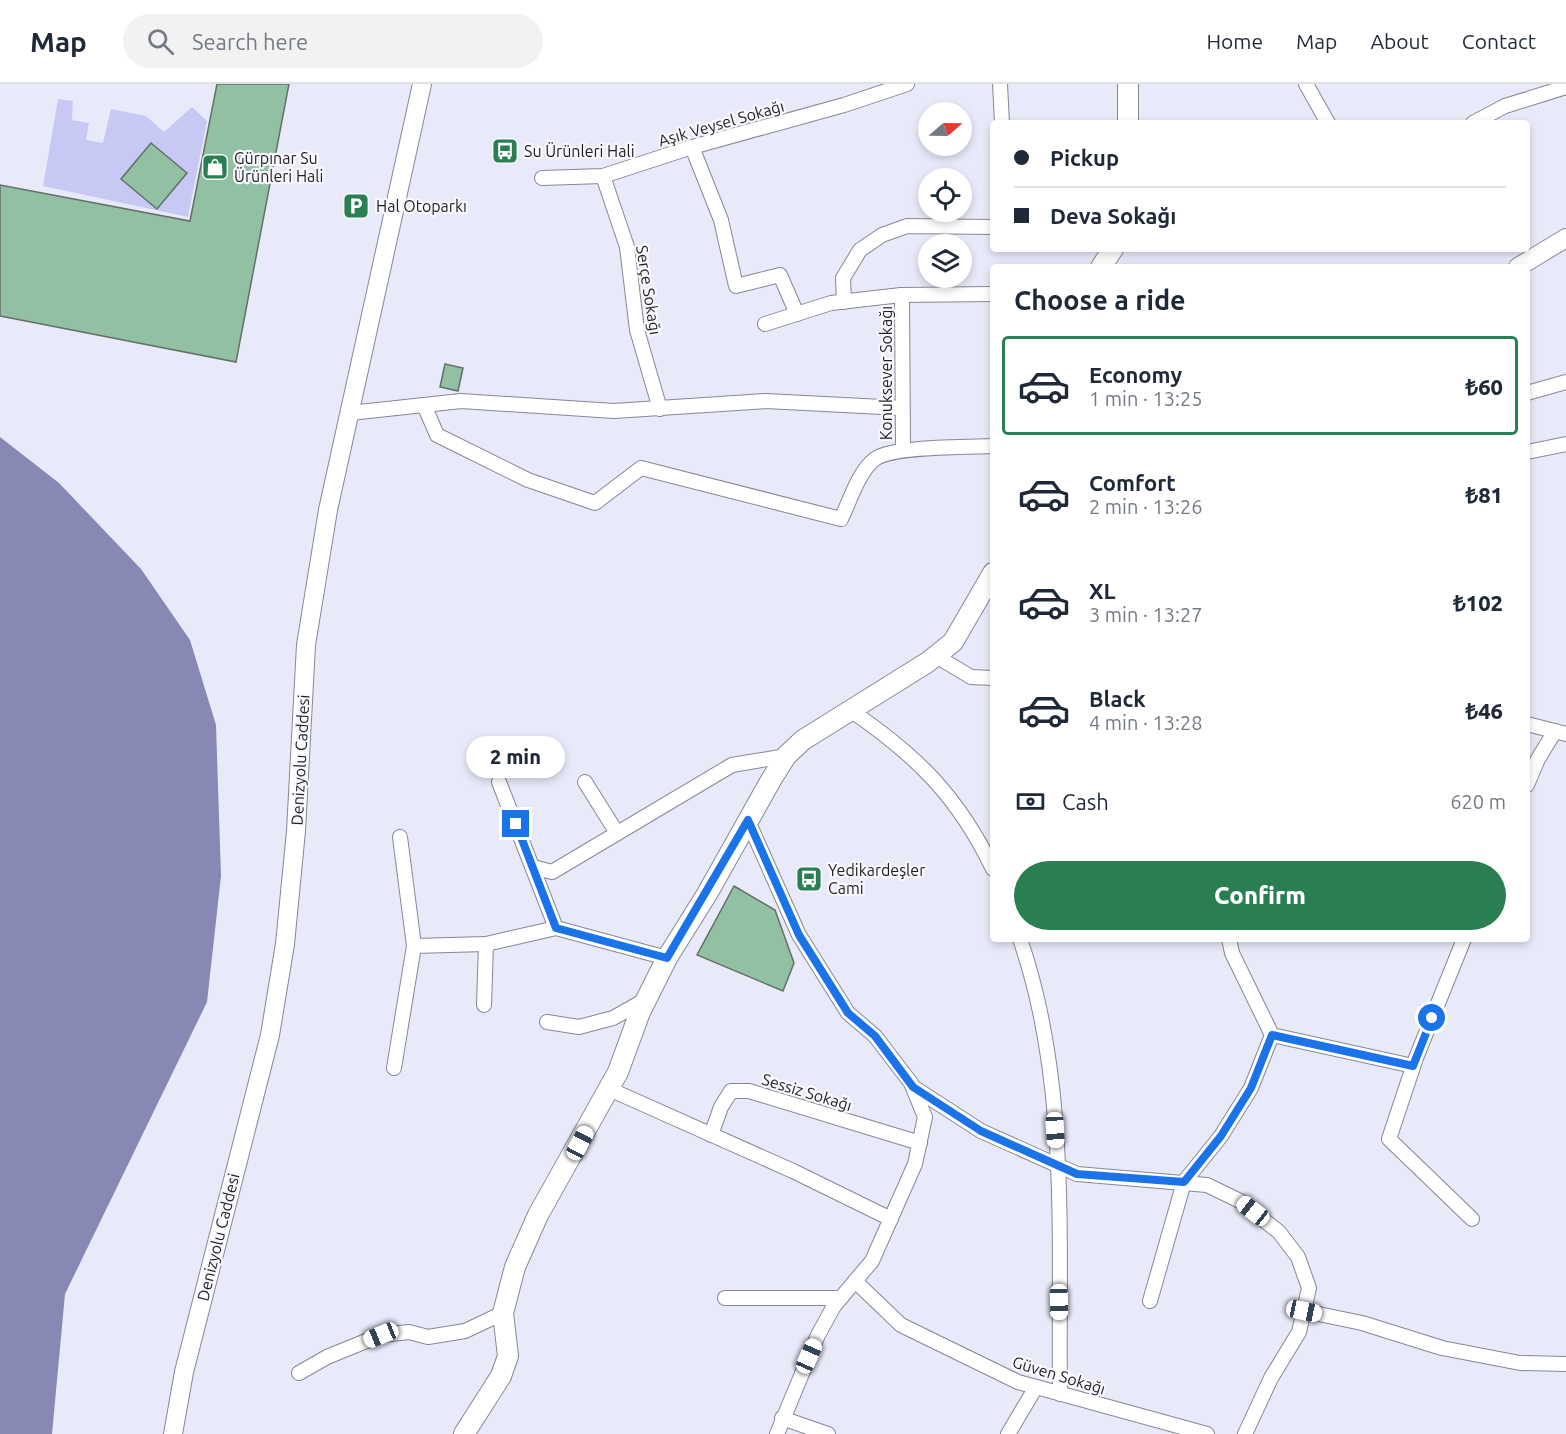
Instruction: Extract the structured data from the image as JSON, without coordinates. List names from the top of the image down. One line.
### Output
{"streets":{"street":["Aşık Veysel Sokağı","Serçe Sokağı","Konuksever Sokağı","Denizyolu Caddesi","Sessiz Sokağı","Güven Sokağı"]},"crossings":[["Aşık Veysel Sokağı","Serçe Sokağı"]],"places":{"bus stop":["Su Ürünleri Hali","Yedikardeşler Cami"],"shop":["Gürpınar Su Ürünleri Hali"],"parking":["Hal Otoparkı"]},"north":"right","page":{"header":"Map","search":"Search here","nav":["Home","Map","About","Contact"],"banner":["Pickup","Deva Sokağı"],"heading":"Choose a ride","list":[{"name":"Economy","note":"1 min · 13:25","value":"₺60"},{"name":"Comfort","note":"2 min · 13:26","value":"₺81"},{"name":"XL","note":"3 min · 13:27","value":"₺102"},{"name":"Black","note":"4 min · 13:28","value":"₺46"}],"bubble":"2 min","pay":["Cash","620 m"],"buttons":"Confirm"}}
